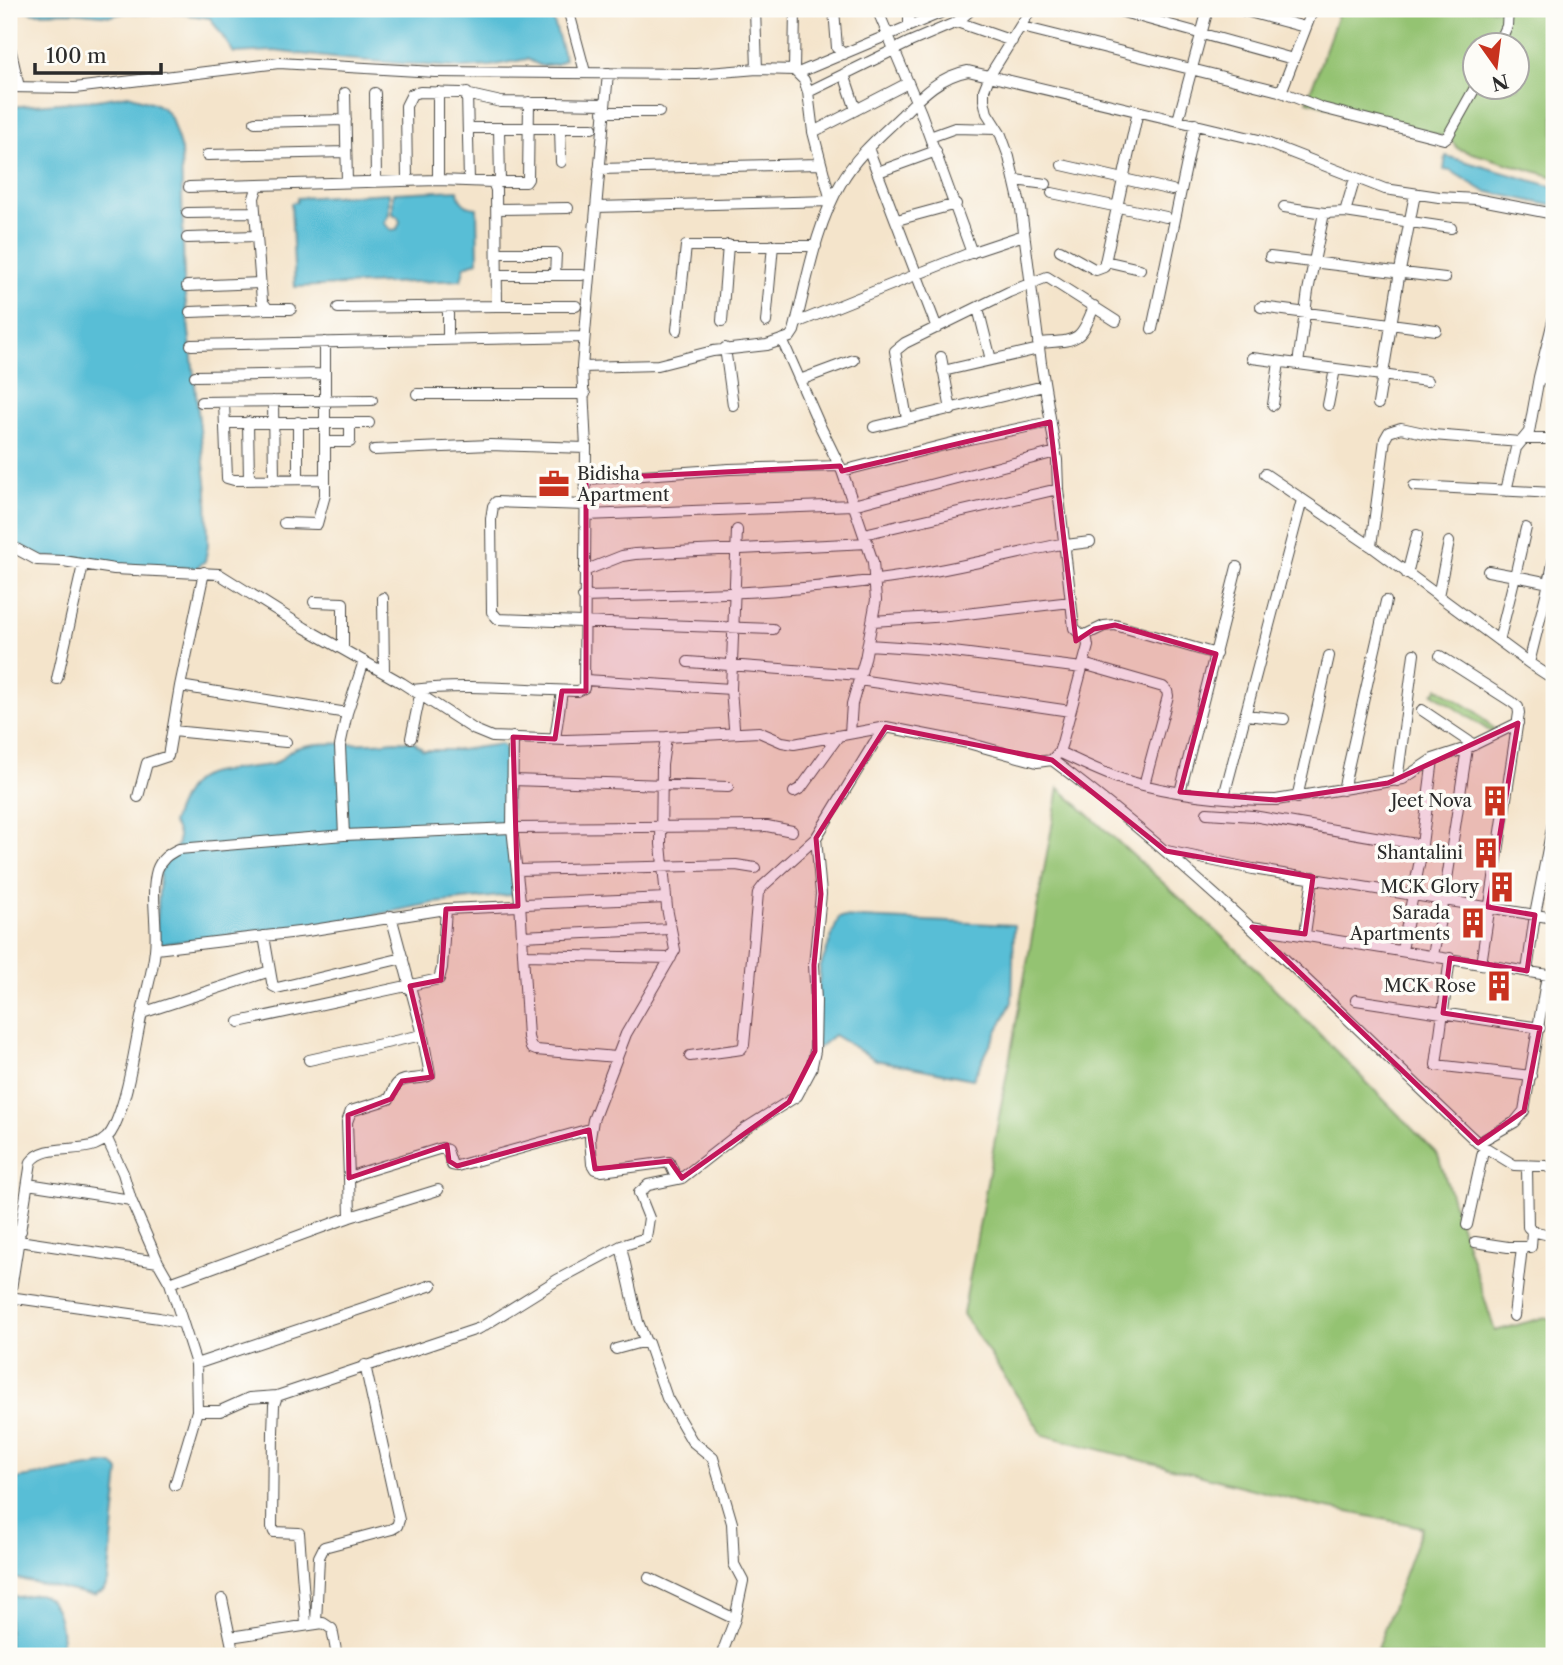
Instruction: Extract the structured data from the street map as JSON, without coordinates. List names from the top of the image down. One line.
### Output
{"places":{"office":["Bidisha Apartment"],"building":["Jeet Nova","Shantalini","MCK Glory","Sarada Apartments","MCK Rose"]},"scale_bar":"100 m","north":"bottom"}
